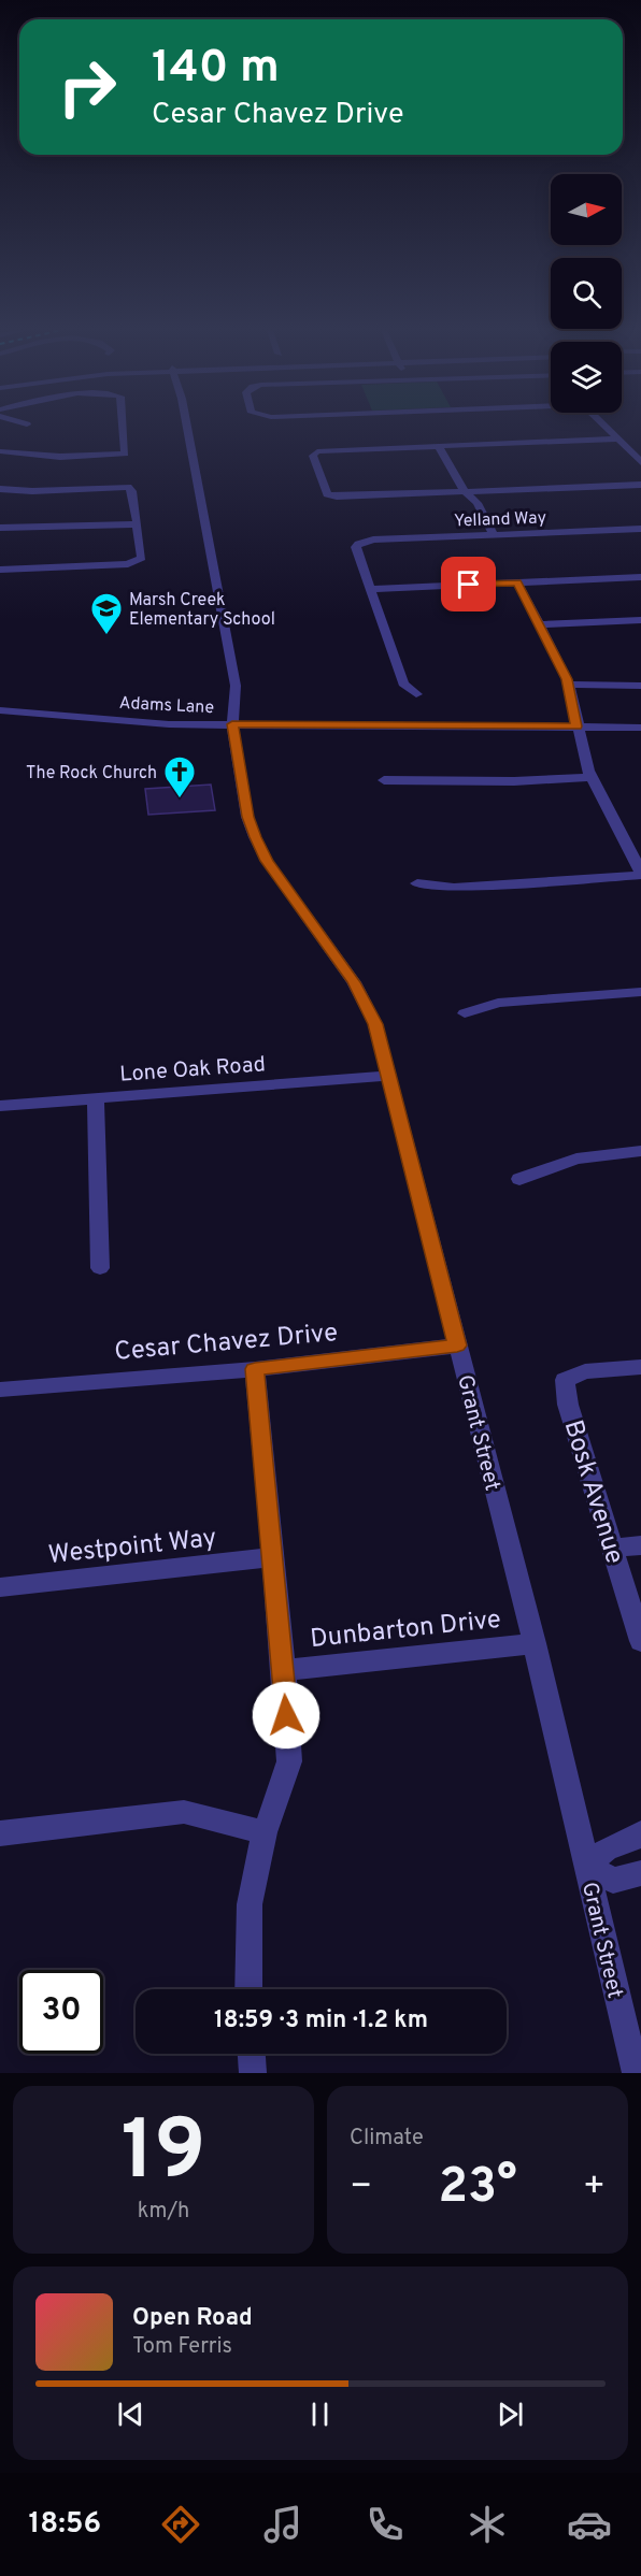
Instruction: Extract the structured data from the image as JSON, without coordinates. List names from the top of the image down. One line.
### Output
{"streets":{"street":["Yelland Way","Adams Lane","Lone Oak Road","Cesar Chavez Drive","Grant Street","Bosk Avenue","Westpoint Way","Dunbarton Drive"]},"crossings":[["Adams Lane","Grant Street"],["Lone Oak Road","Grant Street"],["Cesar Chavez Drive","Grant Street"],["Grant Street","Dunbarton Drive"]],"places":{"school or university":["Marsh Creek Elementary School"],"church":["The Rock Church"]},"north":"right","page":{"turn":["140 m","Cesar Chavez Drive"],"limit":"30","trip":"18:59 · 3 min · 1.2 km","tile":[["19","km/h"],"Climate"],"heat":["−","23°","+"],"song":["Open Road","Tom Ferris"],"tabs":"18:56"}}
